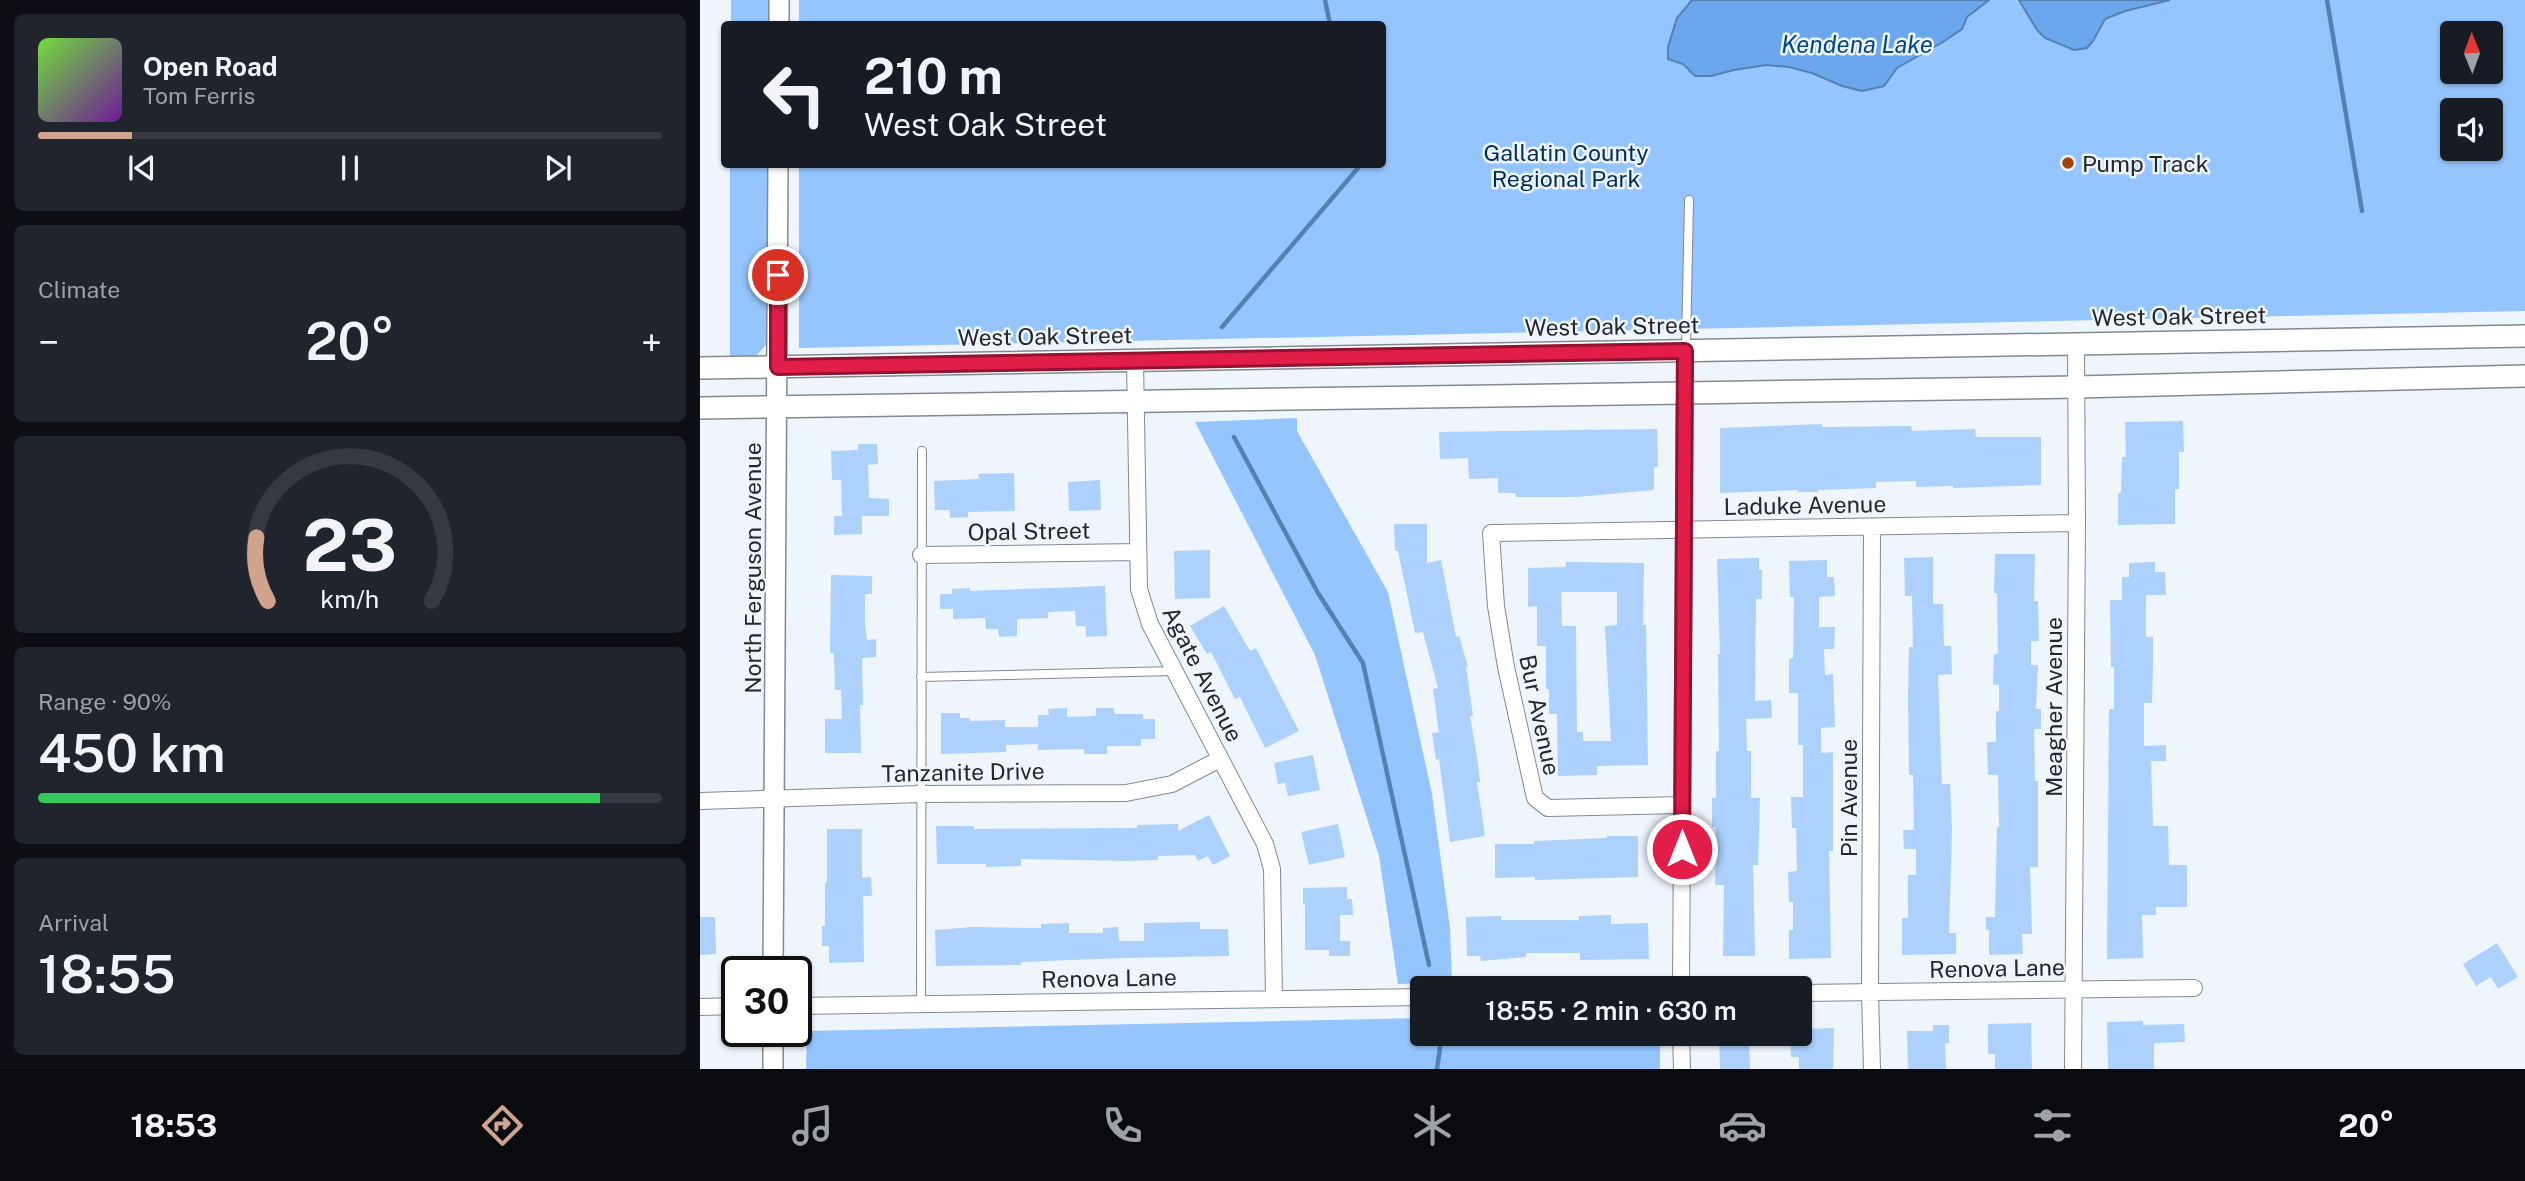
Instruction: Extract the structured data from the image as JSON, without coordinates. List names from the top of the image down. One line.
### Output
{"streets":{"main road":["West Oak Street"],"street":["Laduke Avenue","Opal Street","North Ferguson Avenue","Agate Avenue","Meagher Avenue","Bur Avenue","Tanzanite Drive","Pin Avenue","Renova Lane"]},"crossings":[["West Oak Street","North Ferguson Avenue"],["West Oak Street","Agate Avenue"],["West Oak Street","Meagher Avenue"],["Laduke Avenue","Meagher Avenue"],["Laduke Avenue","Bur Avenue"],["Laduke Avenue","Pin Avenue"],["Opal Street","Agate Avenue"],["North Ferguson Avenue","Tanzanite Drive"],["Agate Avenue","Tanzanite Drive"],["Agate Avenue","Renova Lane"],["Meagher Avenue","Renova Lane"],["Pin Avenue","Renova Lane"]],"water":["Kendena Lake"],"parks":["Gallatin County Regional Park"],"places":["Pump Track"],"north":"top","page":{"turn":["210 m","West Oak Street"],"song":["Open Road","Tom Ferris"],"tile":["Climate",["Range · 90%","450 km"],["Arrival","18:55"]],"heat":["−","20°","+"],"limit":"30","trip":"18:55 · 2 min · 630 m","tabs":["18:53","20°"],"gauge":["23","km/h"]}}
